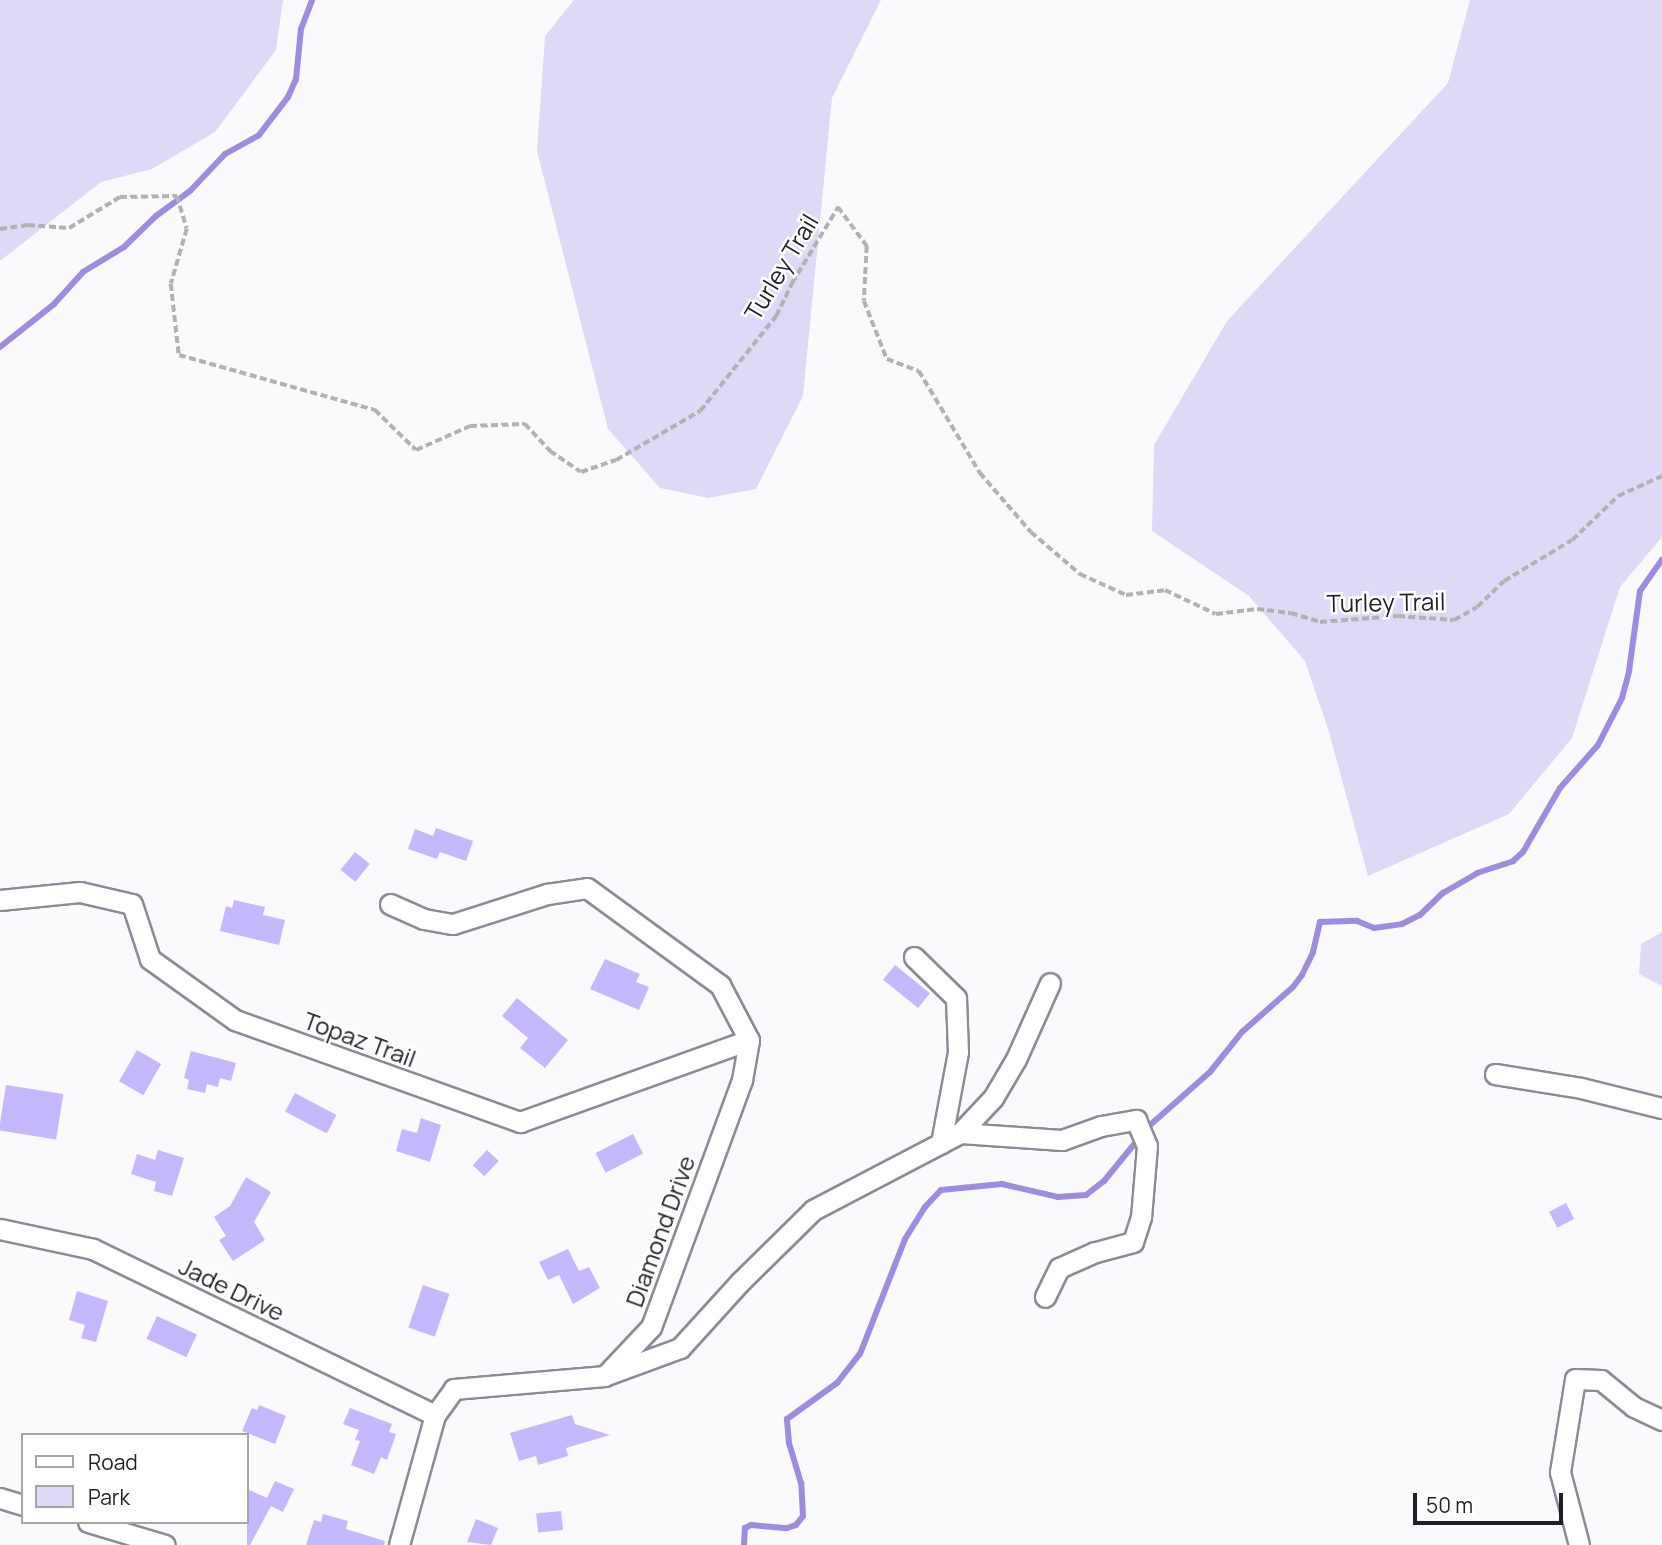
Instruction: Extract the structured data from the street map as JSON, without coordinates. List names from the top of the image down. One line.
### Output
{"streets":{"street":["Topaz Trail","Diamond Drive","Jade Drive"],"path":["Turley Trail"]},"crossings":[["Topaz Trail","Diamond Drive"]],"legend":["Road","Park"],"scale_bar":"50 m"}
